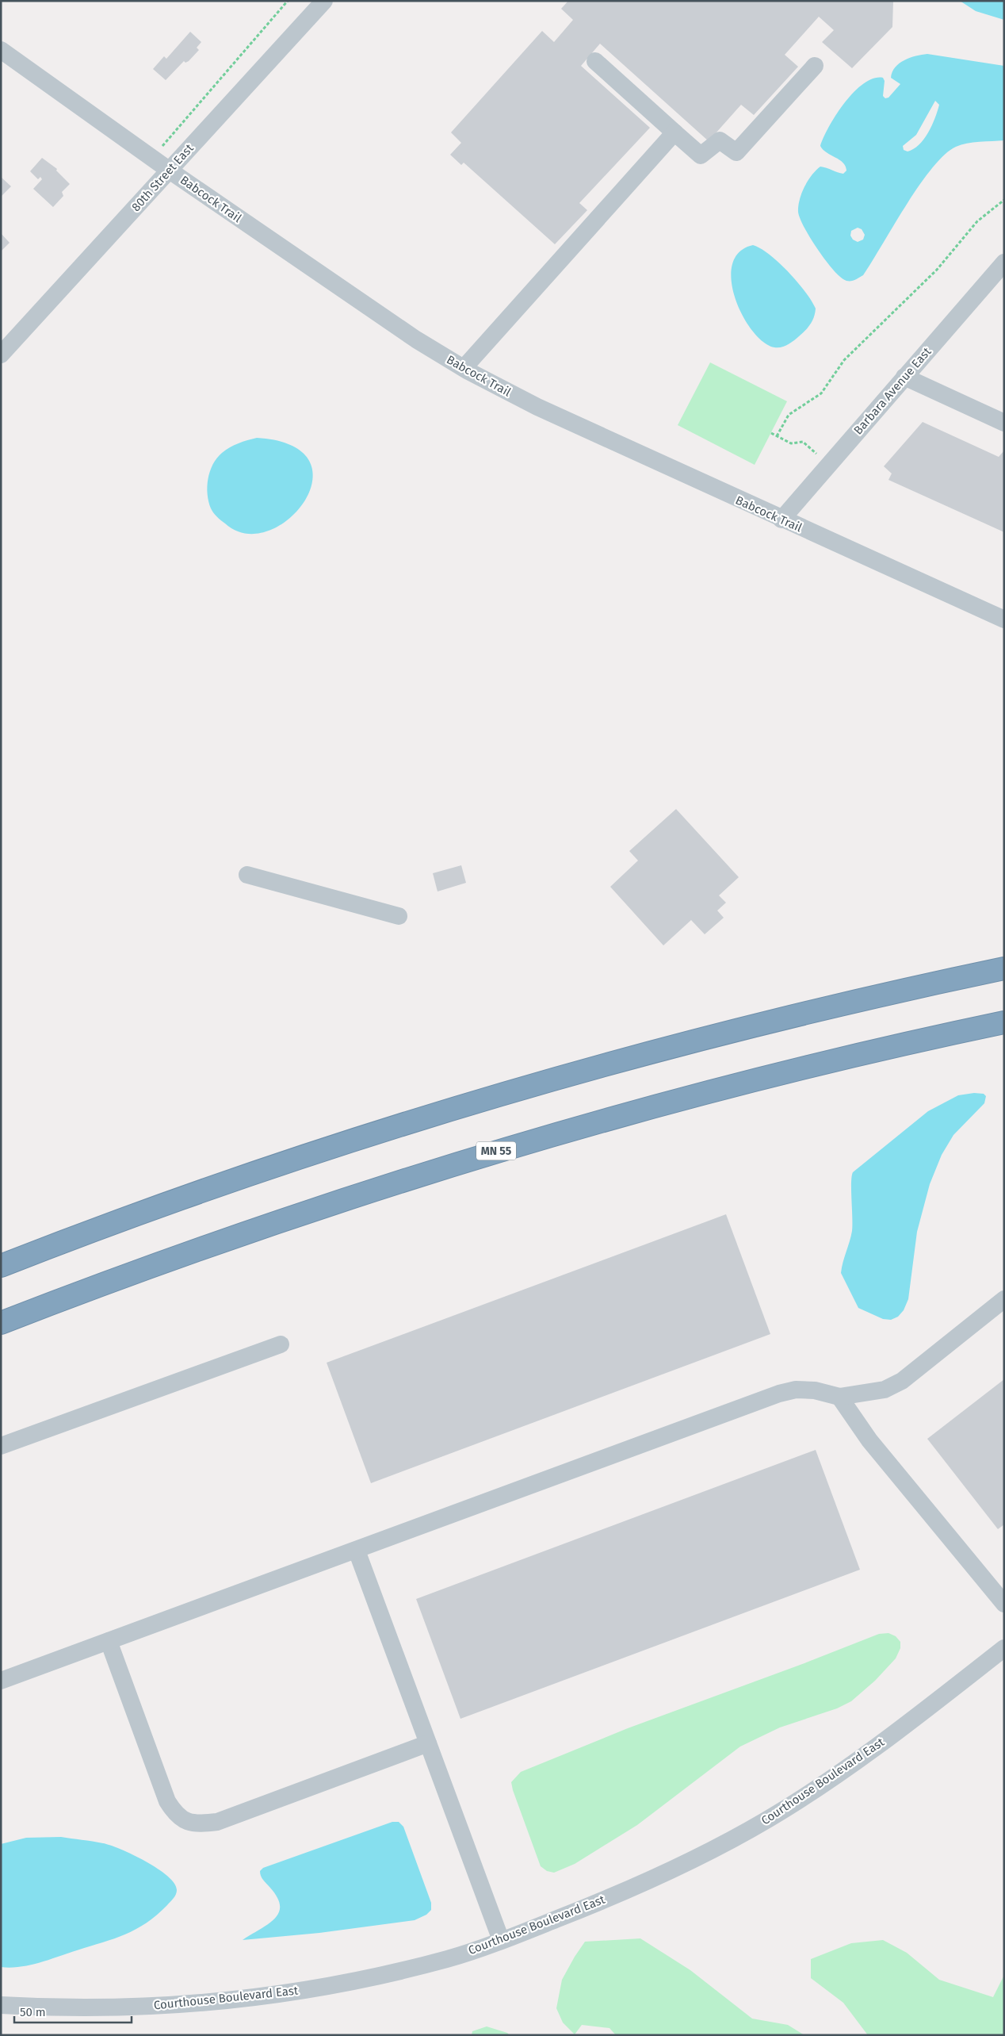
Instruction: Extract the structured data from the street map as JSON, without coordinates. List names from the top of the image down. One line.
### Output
{"streets":{"highway":["MN 55"],"street":["80th Street East","Babcock Trail","Barbara Avenue East","Courthouse Boulevard East"]},"crossings":[["80th Street East","Babcock Trail"],["Babcock Trail","Barbara Avenue East"]],"scale_bar":"50 m"}
